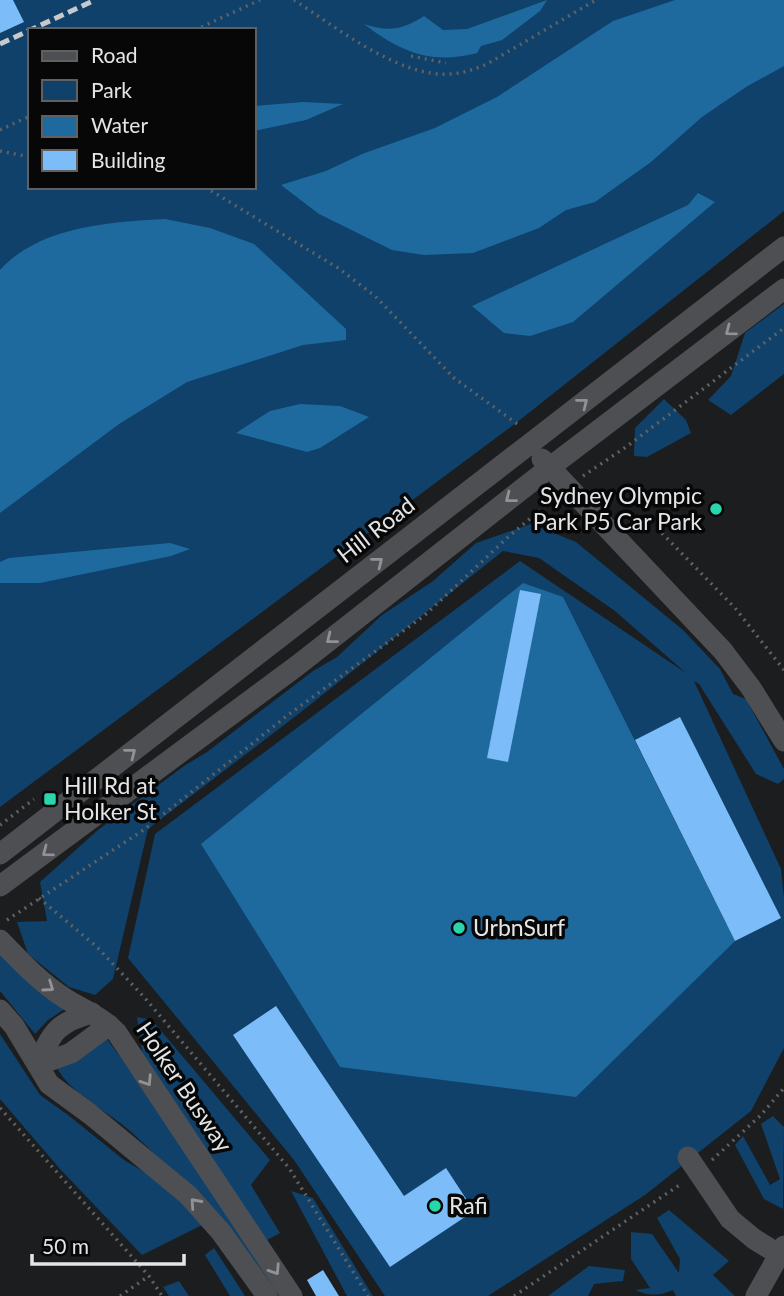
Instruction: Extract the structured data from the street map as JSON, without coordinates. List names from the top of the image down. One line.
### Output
{"streets":{"street":["Hill Road","Holker Busway"]},"places":{"other":["Sydney Olympic Park P5 Car Park","UrbnSurf","Rafi"],"transit":["Hill Rd at Holker St"]},"legend":["Road","Park","Water","Building"],"scale_bar":"50 m"}
